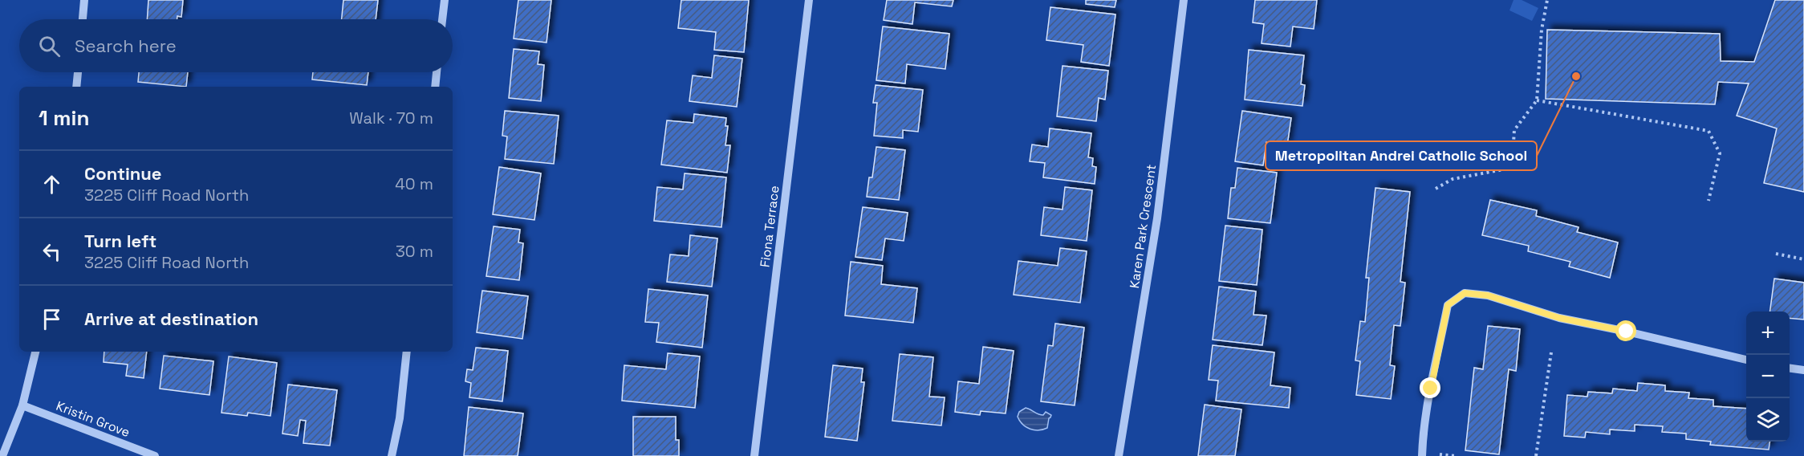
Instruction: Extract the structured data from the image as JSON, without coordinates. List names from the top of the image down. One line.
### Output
{"streets":{"street":["Fiona Terrace","Karen Park Crescent","Kristin Grove"]},"places":["Metropolitan Andrei Catholic School"],"page":{"search":"Search here","heading":["1 min","Walk · 70 m"],"list":[["Continue","3225 Cliff Road North","40 m"],["Turn left","3225 Cliff Road North","30 m"],"Arrive at destination"],"map_buttons":["+","−"]}}
